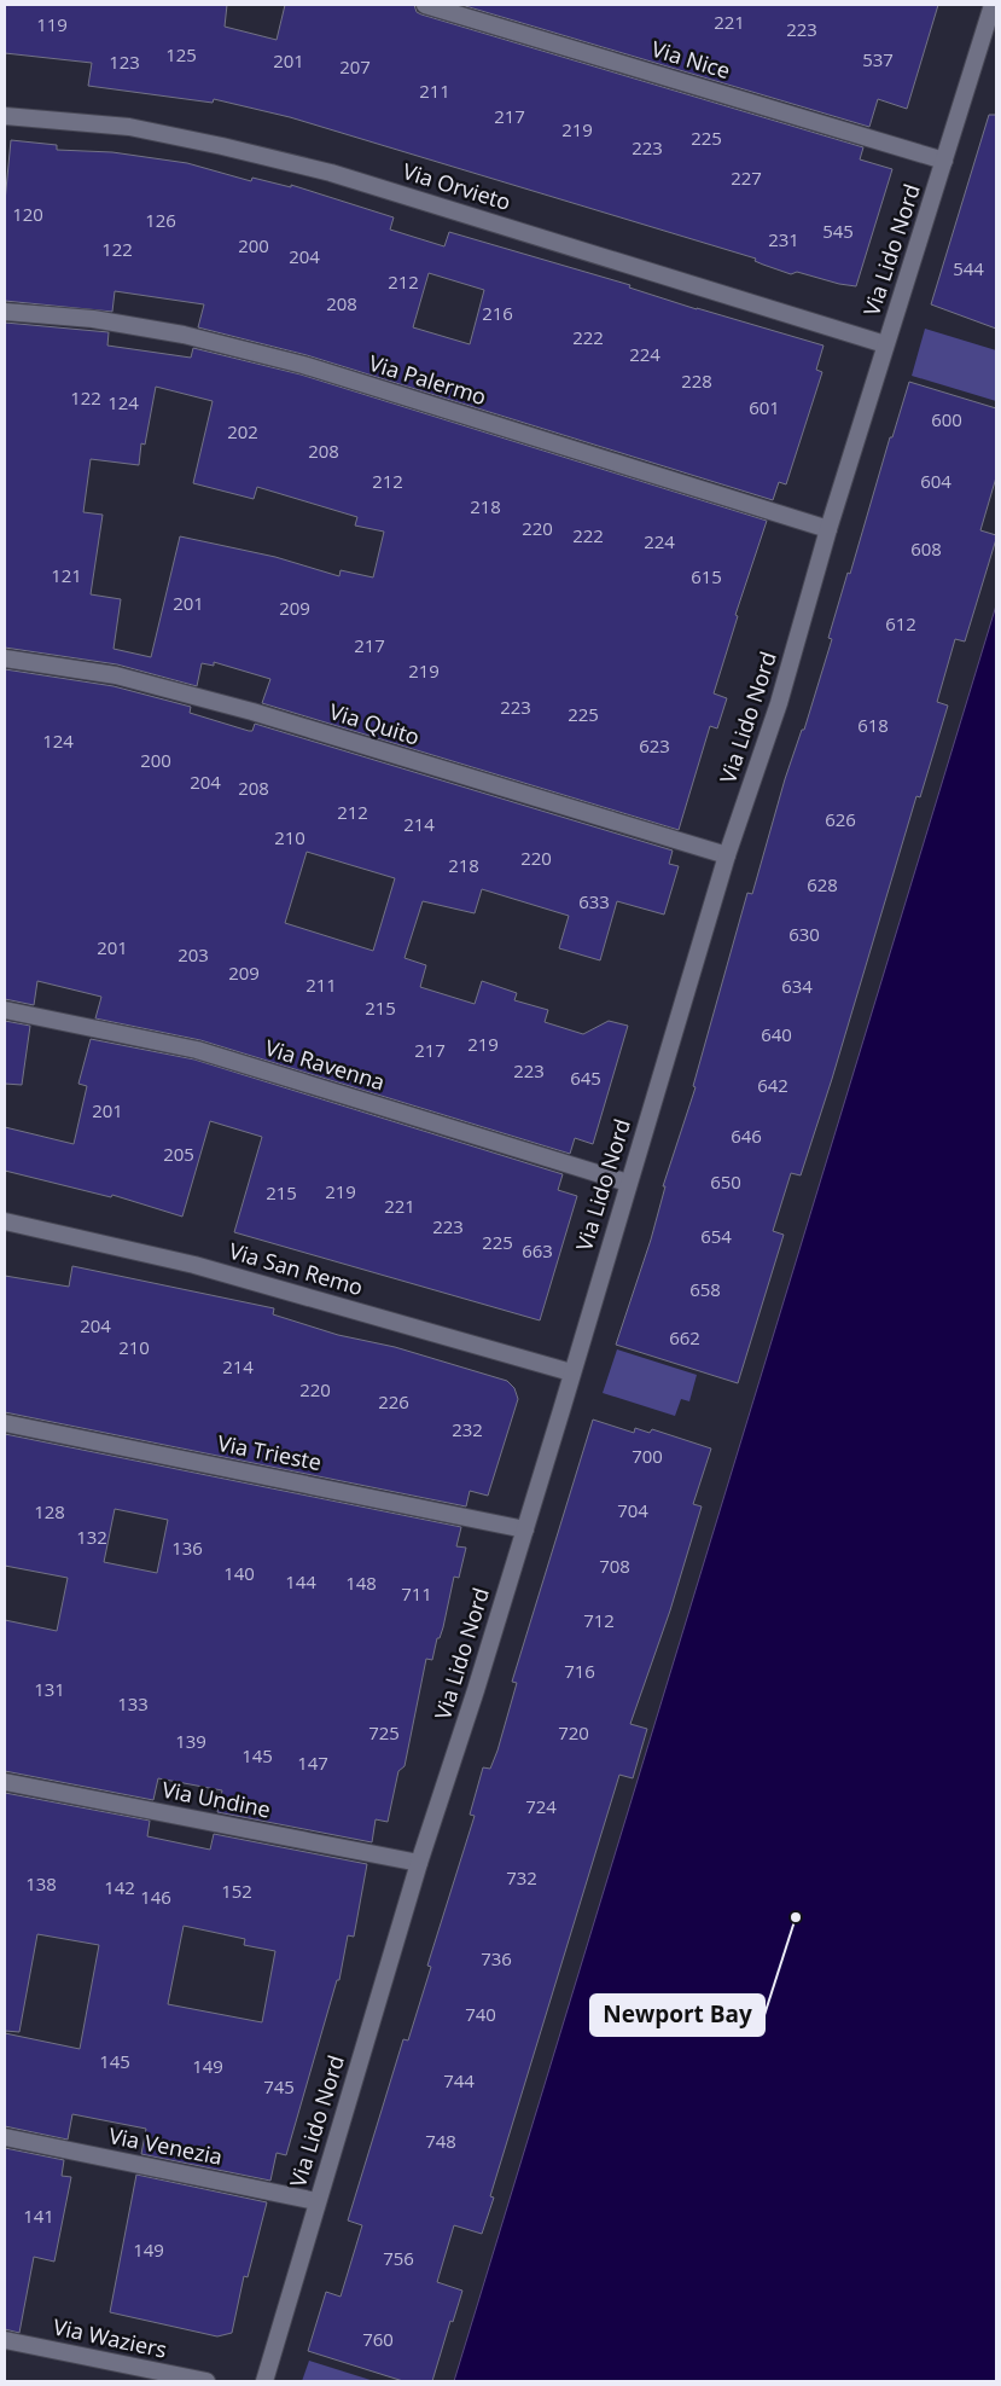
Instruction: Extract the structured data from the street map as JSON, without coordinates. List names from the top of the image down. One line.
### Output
{"streets":{"street":["Via Nice","Via Orvieto","Via Lido Nord","Via Palermo","Via Quito","Via Ravenna","Via San Remo","Via Trieste","Via Undine","Via Venezia","Via Waziers"]},"crossings":[["Via Nice","Via Lido Nord"],["Via Orvieto","Via Lido Nord"],["Via Lido Nord","Via Palermo"],["Via Lido Nord","Via Quito"],["Via Lido Nord","Via Ravenna"],["Via Lido Nord","Via San Remo"],["Via Lido Nord","Via Trieste"],["Via Lido Nord","Via Undine"],["Via Lido Nord","Via Venezia"]],"places":["Newport Bay"],"house_numbers":["221","119","223","125","537","201","123","207","211","217","219","225","223","227","120","126","545","231","200","122","204","544","212","208","216","222","224","228","122","124","601","600","202","208","212","604","218","220","222","224","608","121","615","201","209","612","217","219","223","225","618","124","623","200","204","208","212","626","214","210","220","218","628","633","630","201","203","209","211","634","215","640","219","217","223","645","642","201","646","205","650","219","215","221","223","654","225","663","658","204","662","210","214","220","226","232","700","704","128","132","136","708","140","144","148","711","712","716","131","133","725","720","139","145","147","724","732","138","142","152","146","736","740","145","149","744","745","748","141","149","756","760"]}
